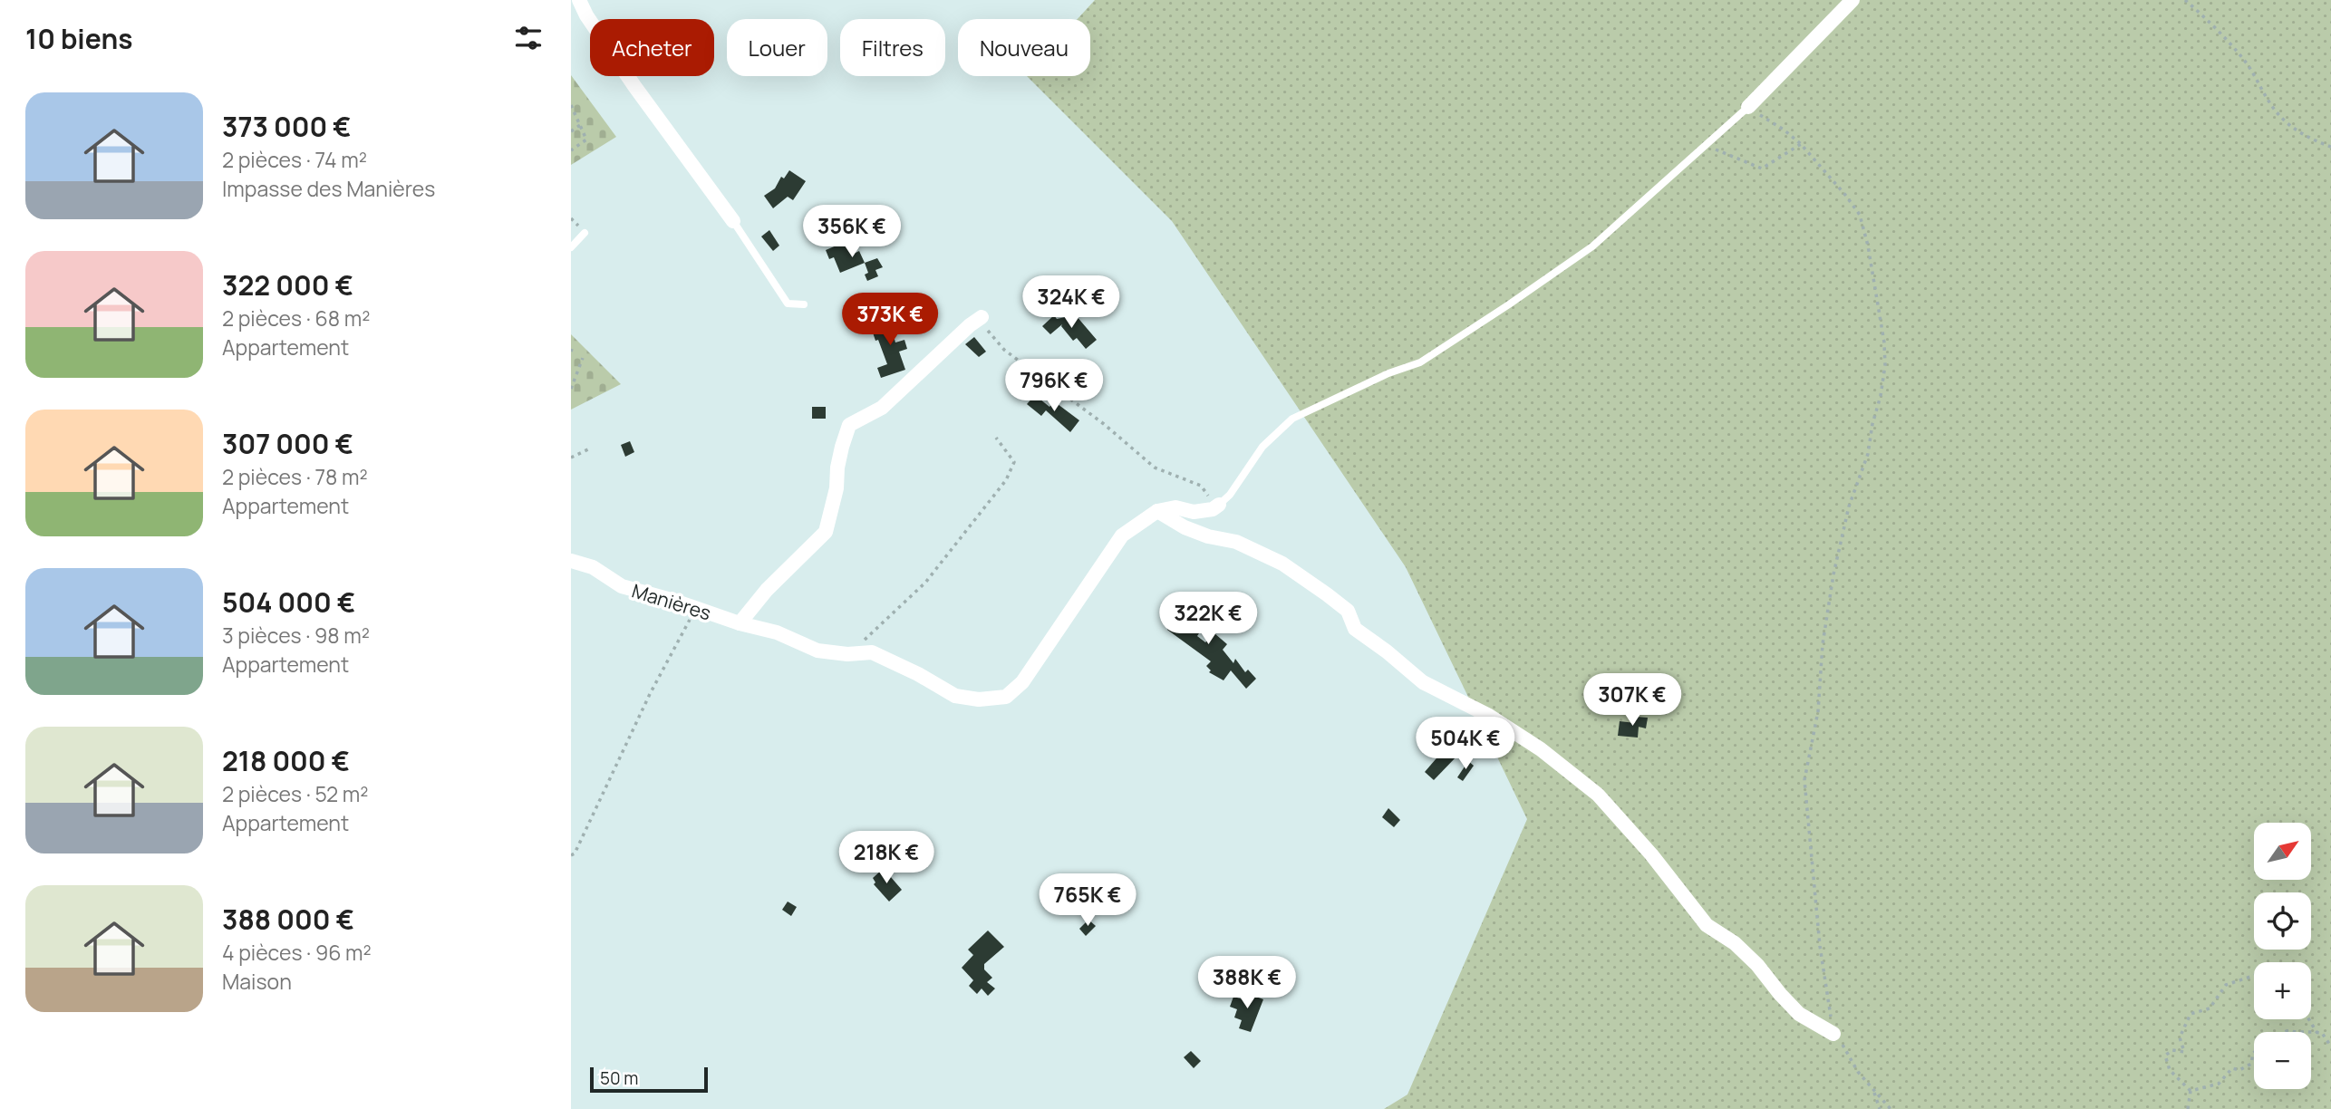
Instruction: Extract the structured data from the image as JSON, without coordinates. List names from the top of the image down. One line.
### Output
{"streets":{"street":["Manières"]},"scale_bar":"50 m","north":"top right","page":{"heading":"10 biens","chip":["Acheter","Louer","Filtres","Nouveau"],"list":[{"name":"373 000 €","note":"2 pièces · 74 m² · Impasse des Manières"},{"name":"322 000 €","note":"2 pièces · 68 m² · Appartement"},{"name":"307 000 €","note":"2 pièces · 78 m² · Appartement"},{"name":"504 000 €","note":"3 pièces · 98 m² · Appartement"},{"name":"218 000 €","note":"2 pièces · 52 m² · Appartement"},{"name":"388 000 €","note":"4 pièces · 96 m² · Maison"}],"price":["356K €","324K €","373K €","796K €","322K €","307K €","504K €","218K €","765K €","388K €"],"map_buttons":["+","−"],"scale":"50 m"}}
